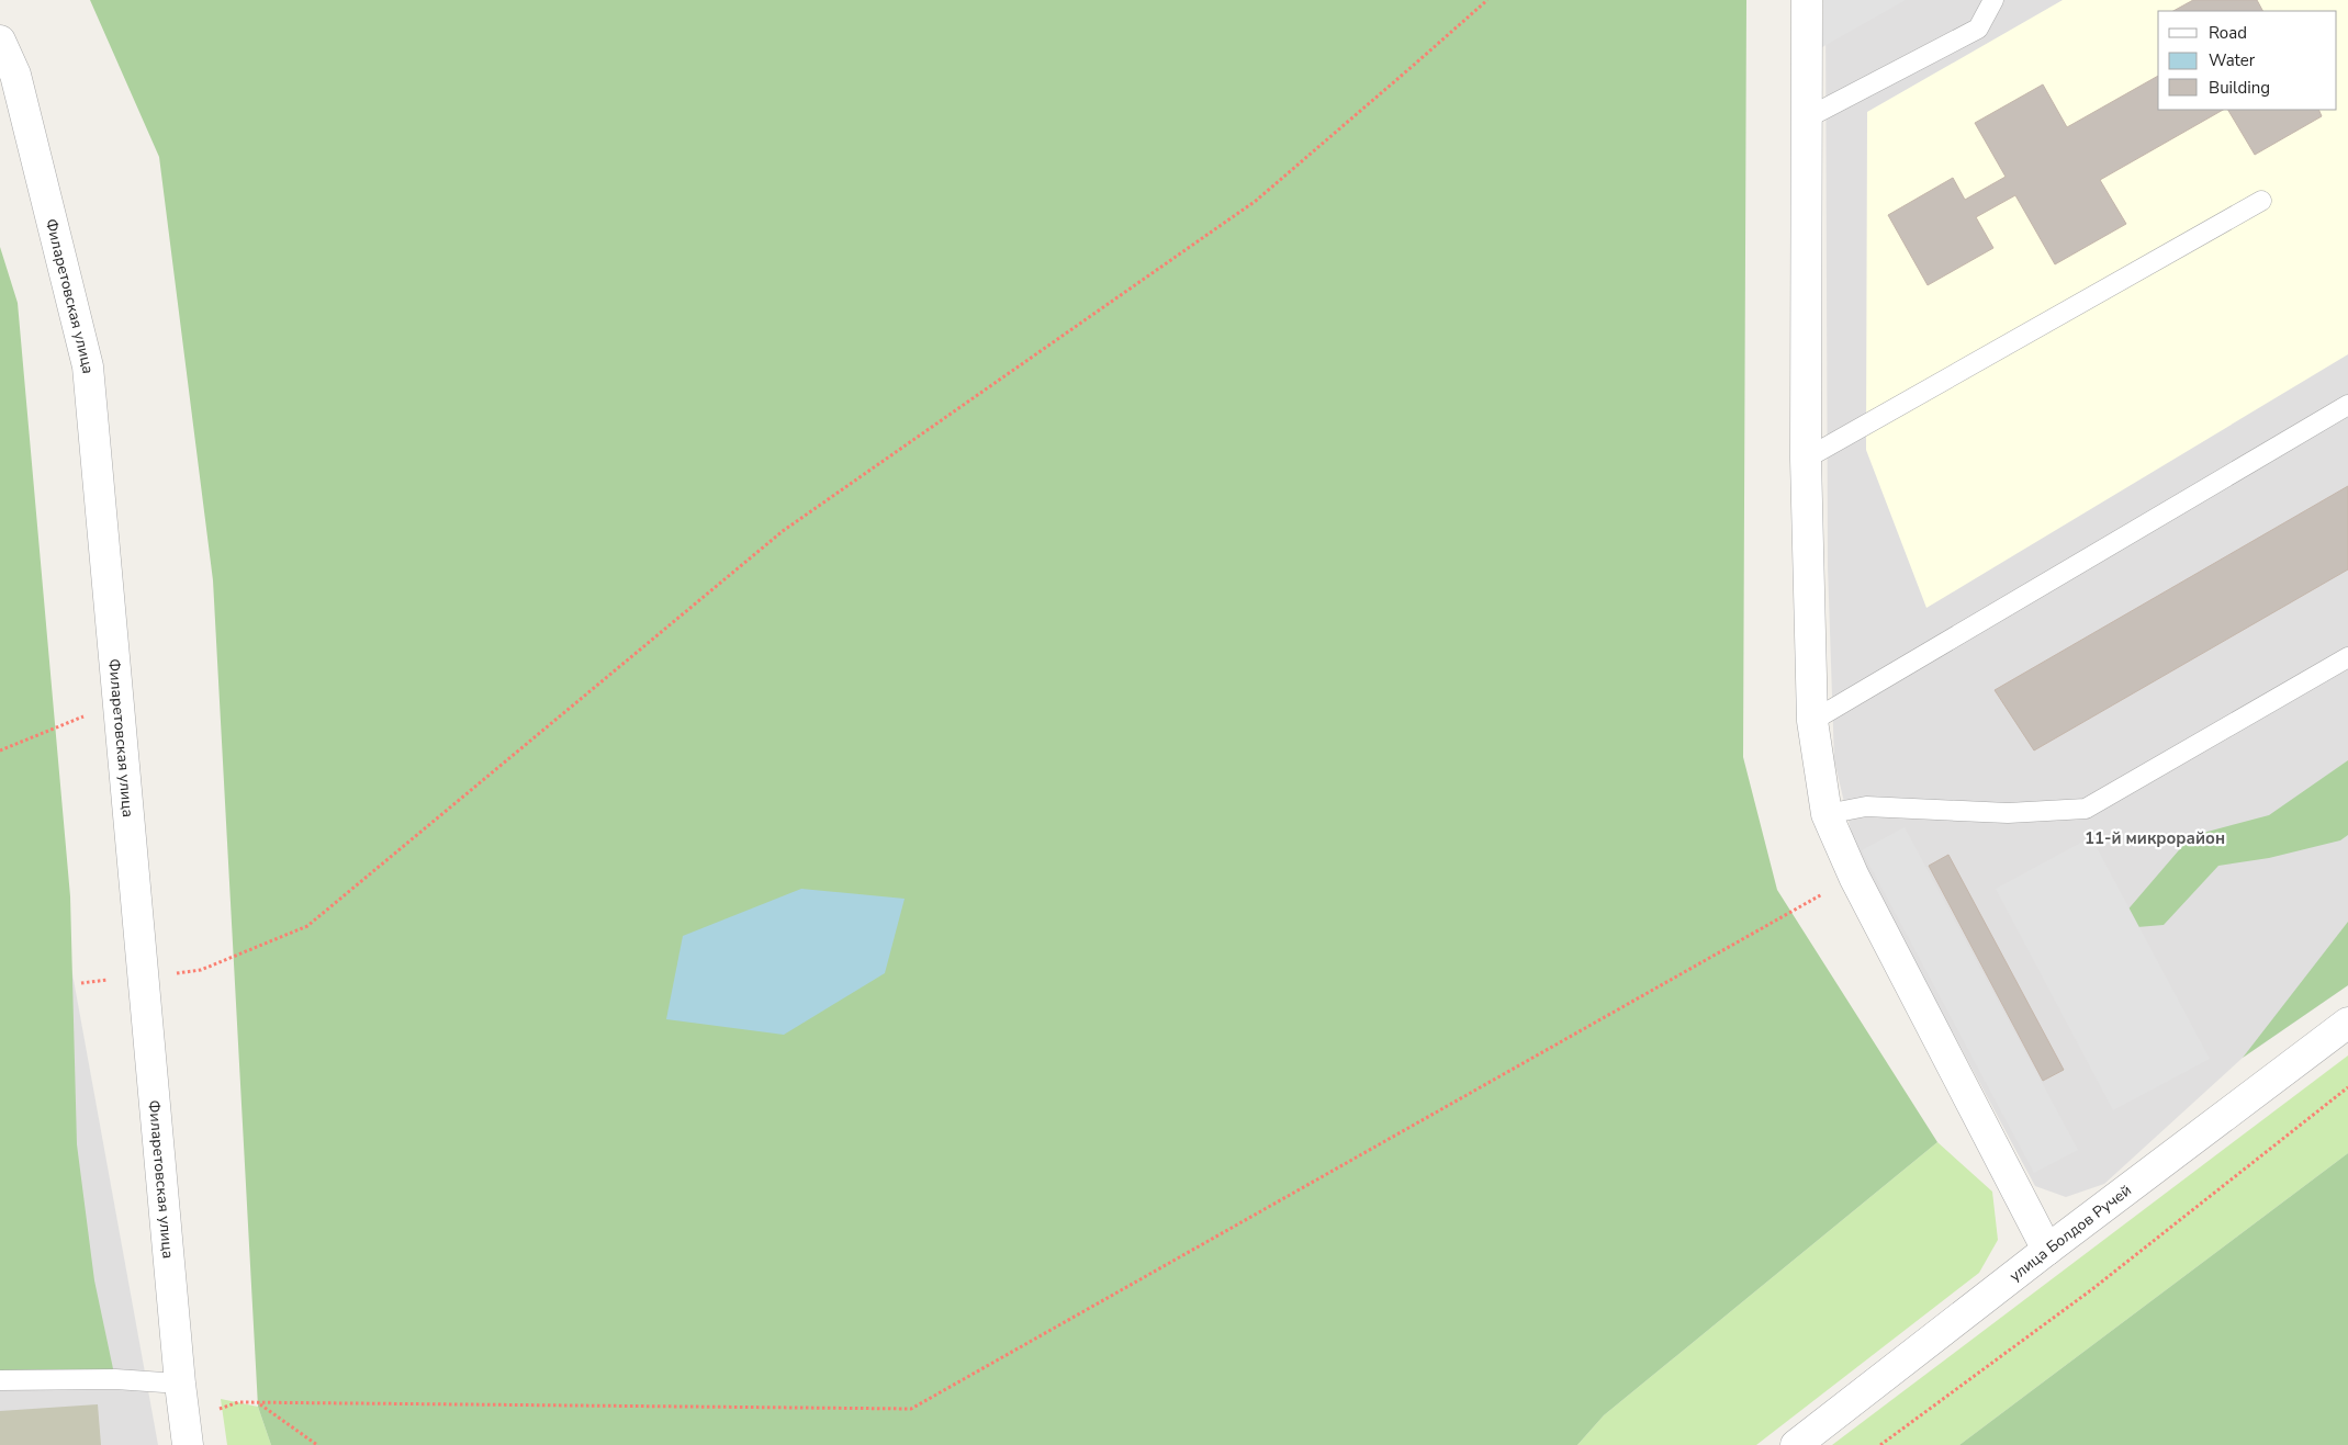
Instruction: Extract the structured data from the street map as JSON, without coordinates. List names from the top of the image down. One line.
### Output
{"streets":{"street":["Филаретовская улица","улица Болдов Ручей"]},"districts":["11-й микрорайон"],"legend":["Road","Water","Building"]}
